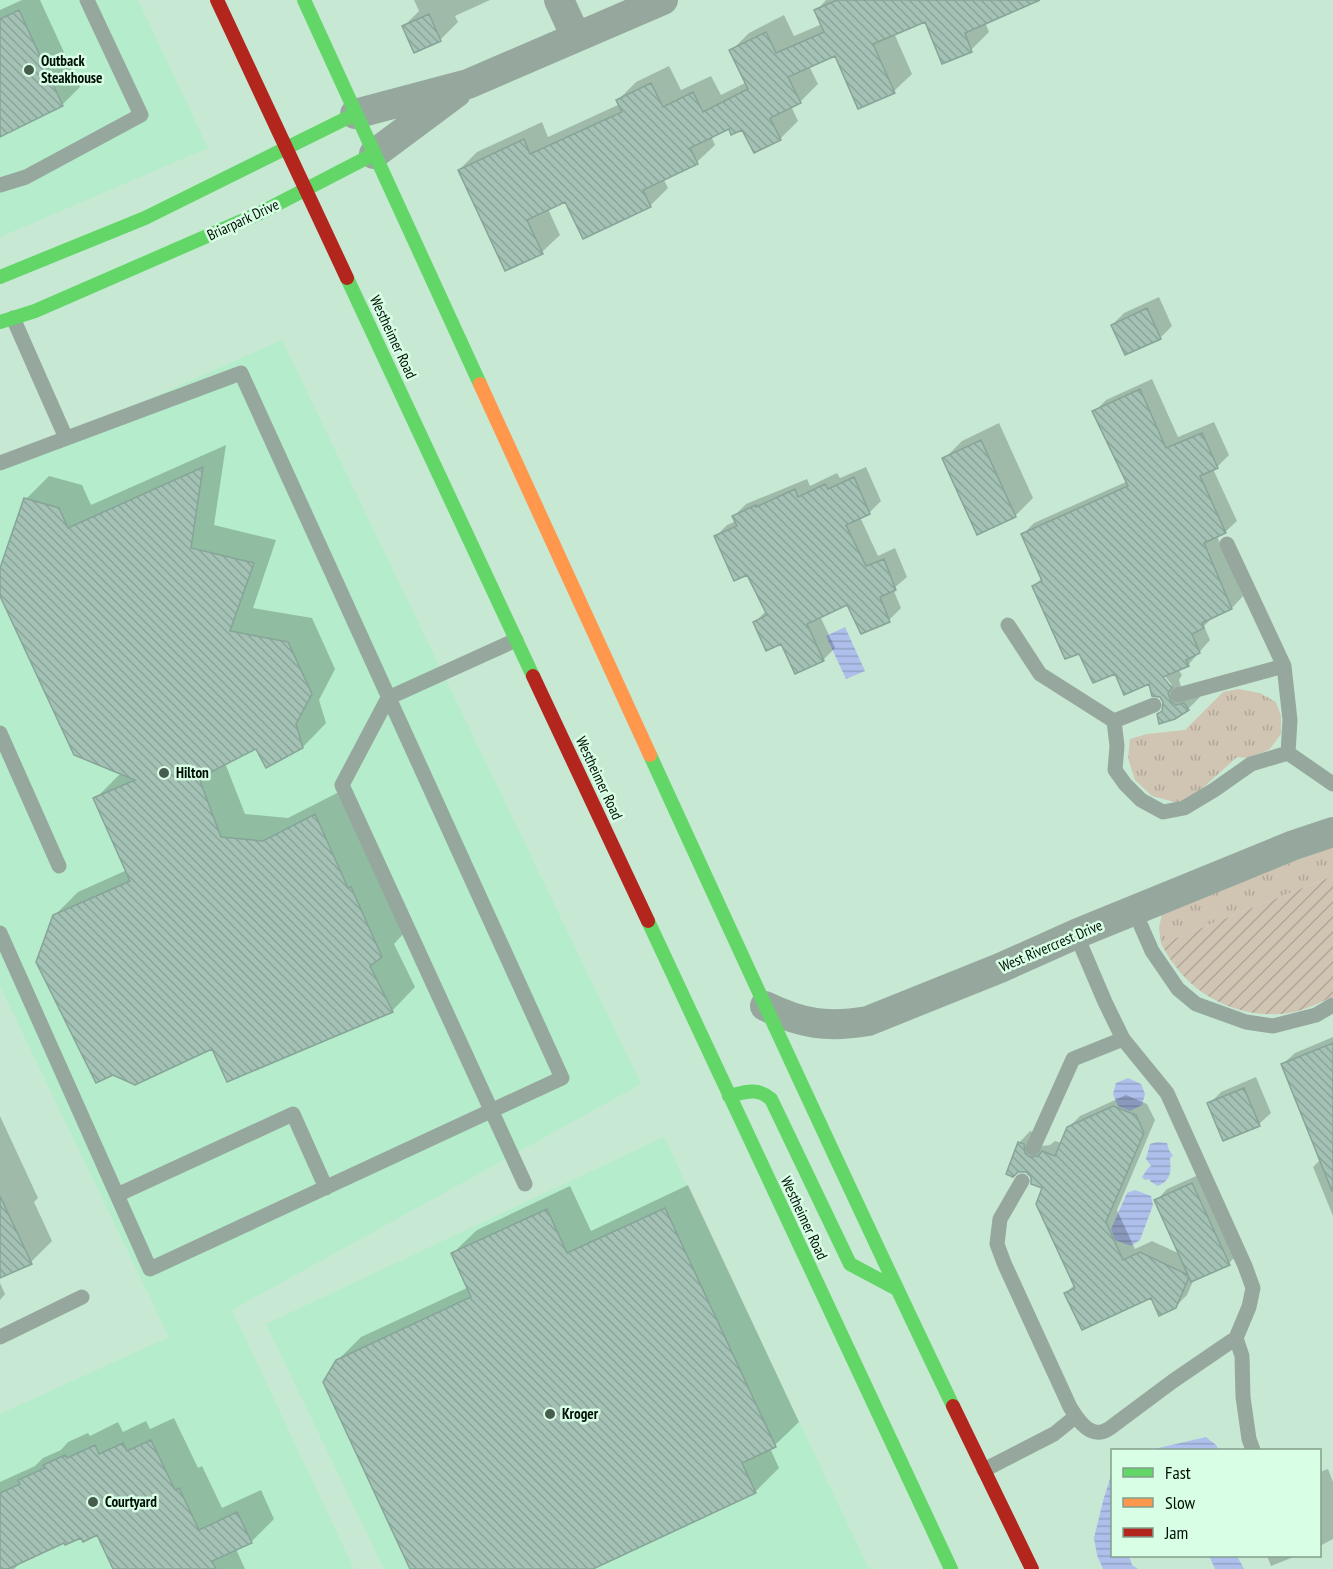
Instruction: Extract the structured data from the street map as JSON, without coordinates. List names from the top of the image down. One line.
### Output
{"streets":{"main road":["Briarpark Drive","Westheimer Road"],"street":["West Rivercrest Drive"]},"crossings":[["Briarpark Drive","Westheimer Road"]],"places":["Outback Steakhouse","Hilton","Kroger","Courtyard"],"legend":["Fast","Slow","Jam"]}
